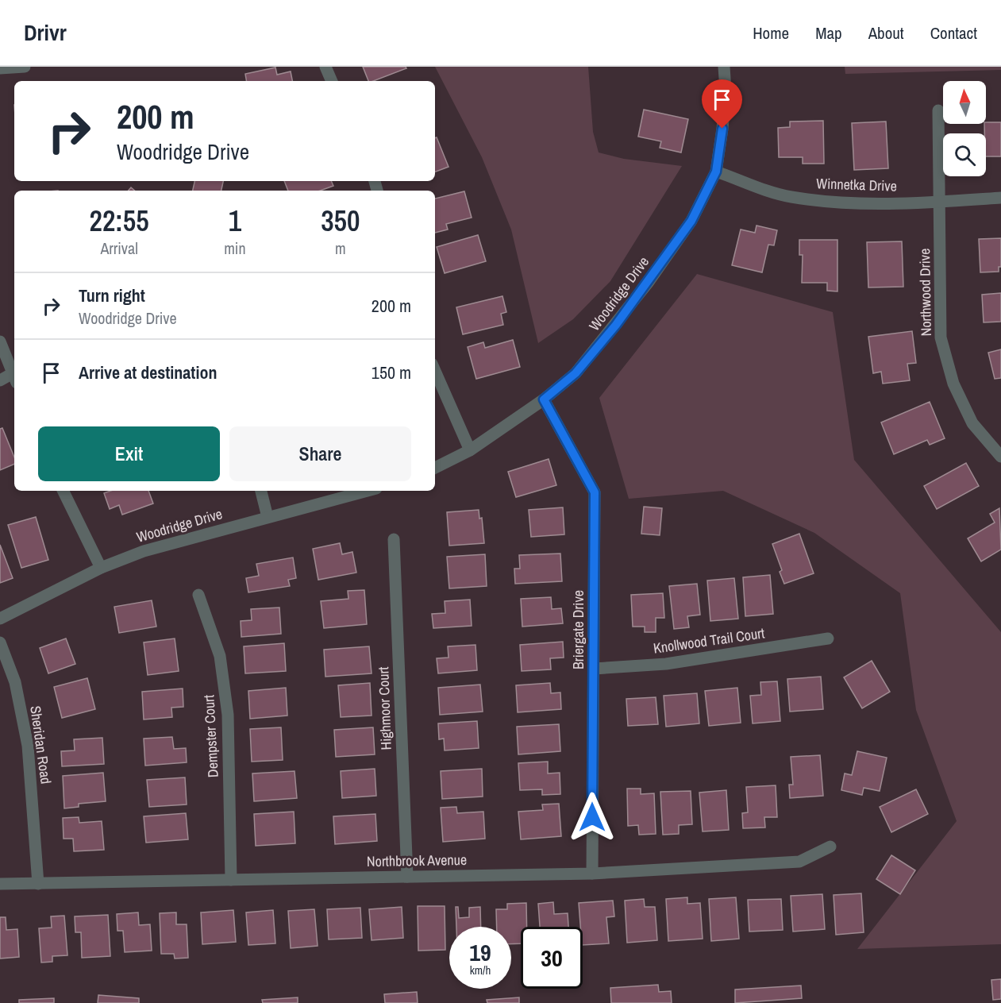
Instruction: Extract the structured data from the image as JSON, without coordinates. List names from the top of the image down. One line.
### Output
{"streets":{"street":["Winnetka Drive","Northwood Drive","Woodridge Drive","Briergate Drive","Knollwood Trail Court","Highmoor Court","Dempster Court","Sheridan Road","Northbrook Avenue"]},"crossings":[["Winnetka Drive","Northwood Drive"],["Winnetka Drive","Woodridge Drive"],["Woodridge Drive","Briergate Drive"],["Briergate Drive","Knollwood Trail Court"],["Briergate Drive","Northbrook Avenue"],["Highmoor Court","Northbrook Avenue"],["Dempster Court","Northbrook Avenue"],["Sheridan Road","Northbrook Avenue"]],"north":"top","page":{"header":"Drivr","nav":["Home","Map","About","Contact"],"turn":["200 m","Woodridge Drive"],"eta":["22:55","Arrival","1","min","350","m"],"list":[{"name":"Turn right","note":"Woodridge Drive","value":"200 m"},{"name":"Arrive at destination","value":"150 m"}],"buttons":["Exit","Share"],"speed":"19 km/h","limit":"30"}}
